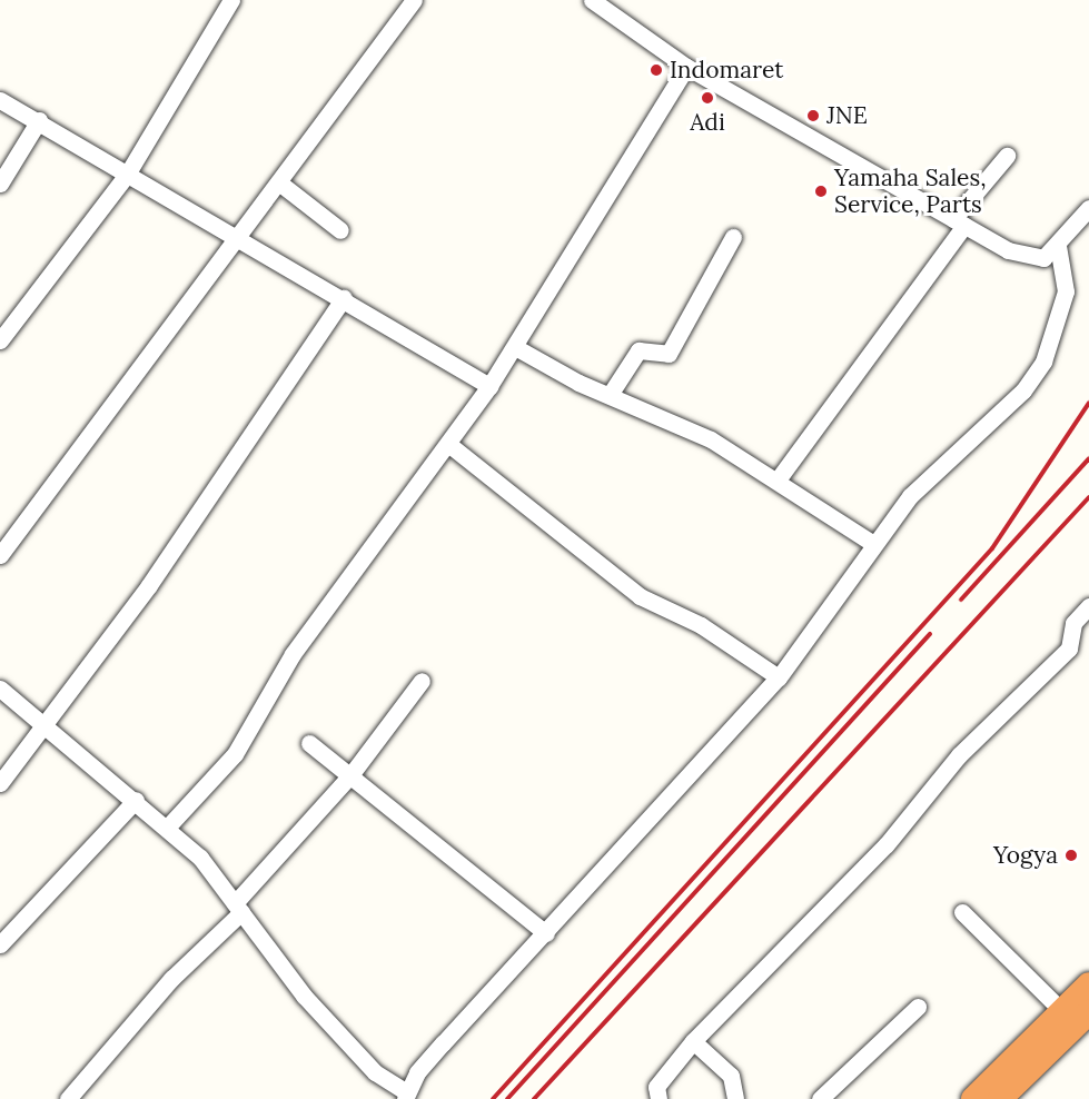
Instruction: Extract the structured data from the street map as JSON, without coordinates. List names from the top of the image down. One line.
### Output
{"places":["Indomaret","Adi","JNE","Yamaha Sales, Service, Parts","Yogya"]}
